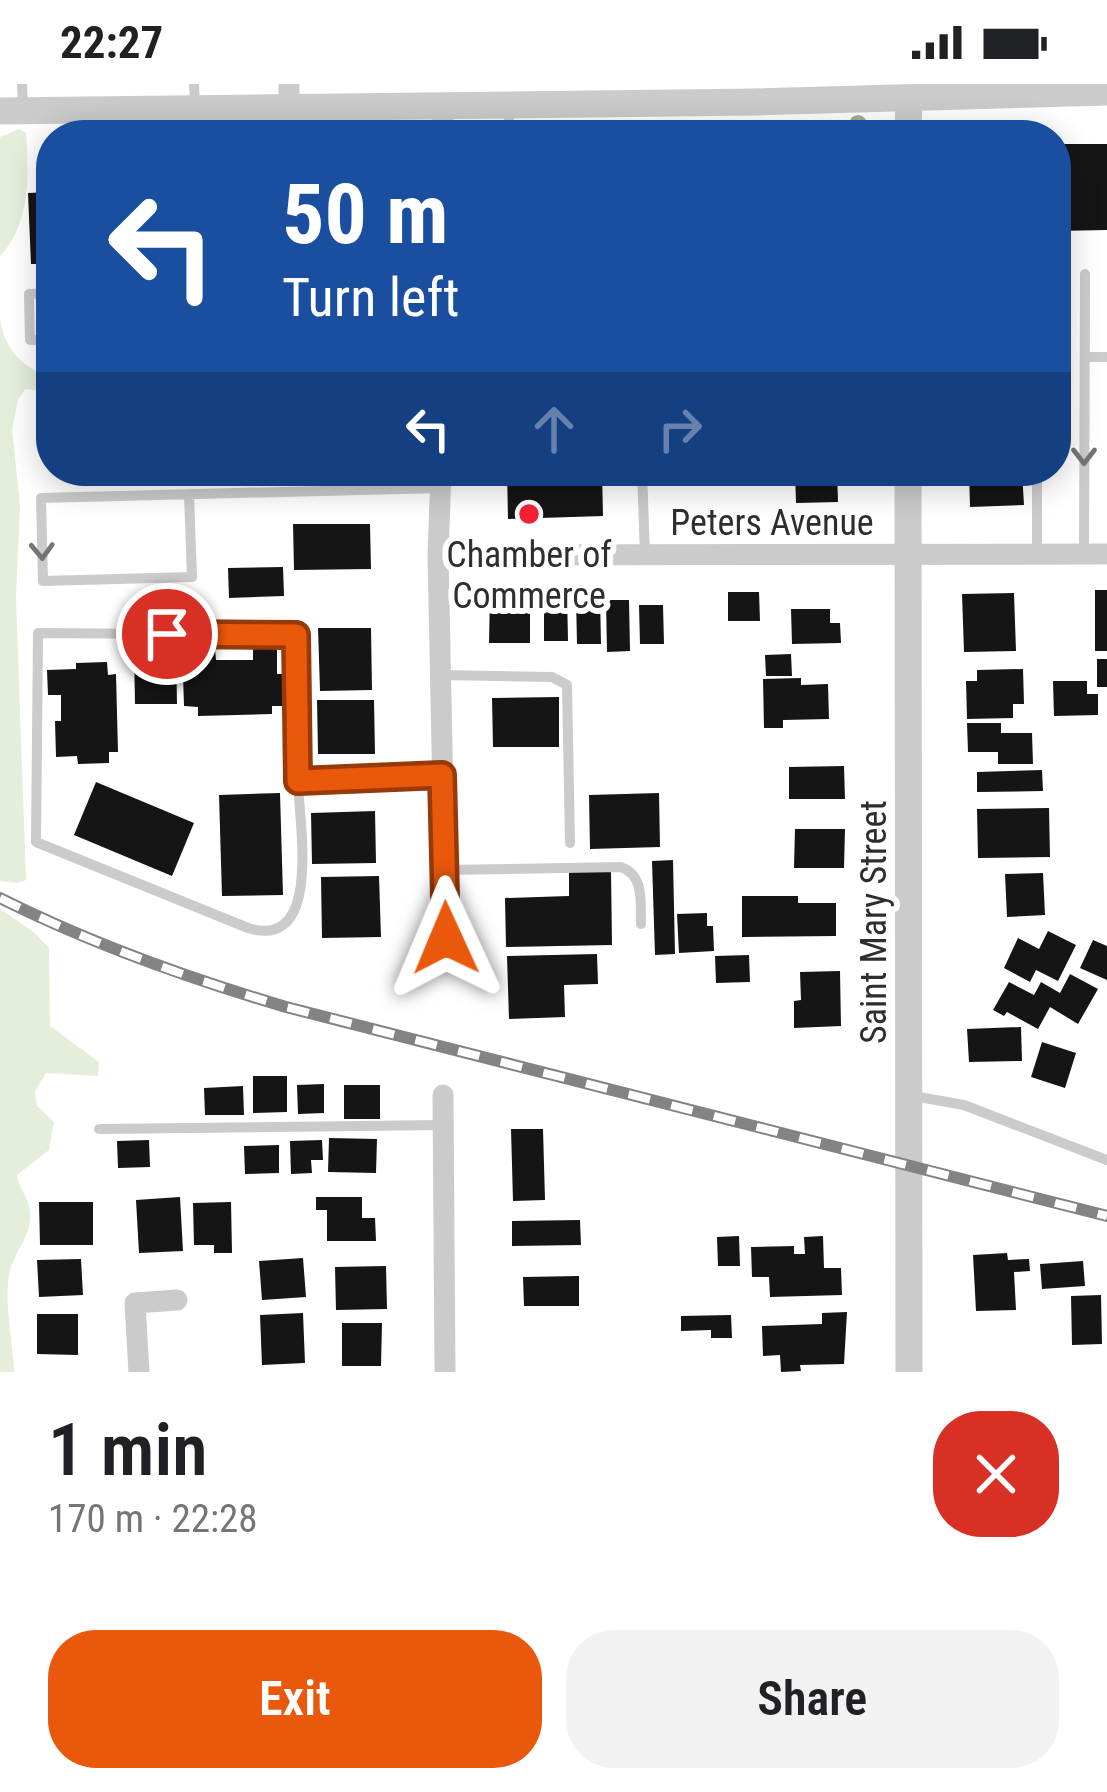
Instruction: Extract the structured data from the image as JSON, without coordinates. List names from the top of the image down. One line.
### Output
{"streets":{"street":["Peters Avenue","Saint Mary Street"]},"crossings":[["Peters Avenue","Saint Mary Street"]],"places":["Chamber of Commerce"],"page":{"status":"22:27","turn":["50 m","Turn left"],"heading":["1 min","170 m · 22:28"],"buttons":["Exit","Share"]}}
